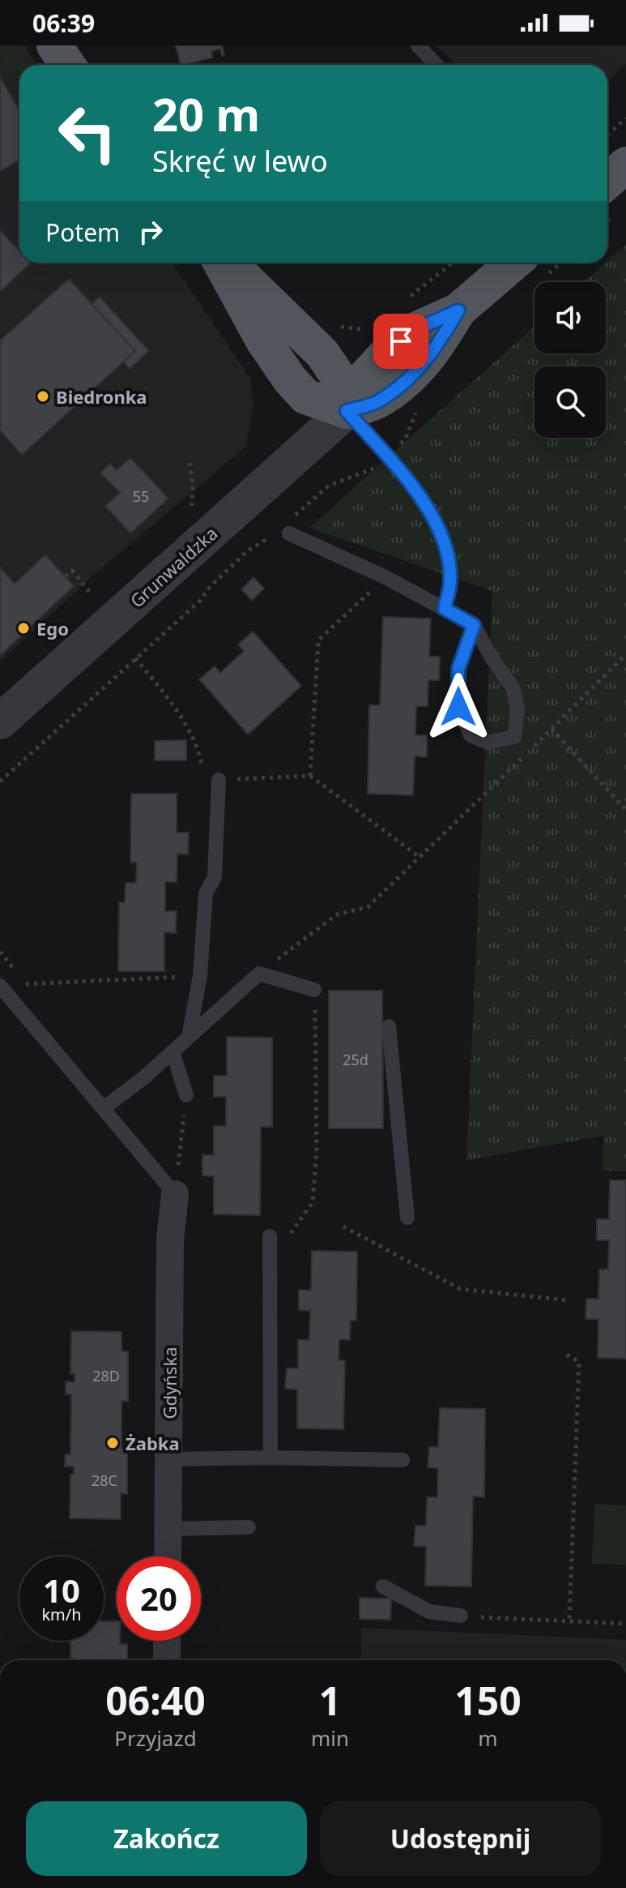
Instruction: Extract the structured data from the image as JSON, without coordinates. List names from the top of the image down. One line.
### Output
{"streets":{"main road":["Grunwaldzka"],"street":["Gdyńska"]},"places":["Biedronka","Ego","Żabka"],"house_numbers":["55","25d","28D","28C"],"page":{"status":"06:39","turn":["20 m","Skręć w lewo"],"then":"Potem","speed":"10 km/h","limit":"20","eta":["06:40","Przyjazd","1","min","150","m"],"buttons":["Zakończ","Udostępnij"]}}
